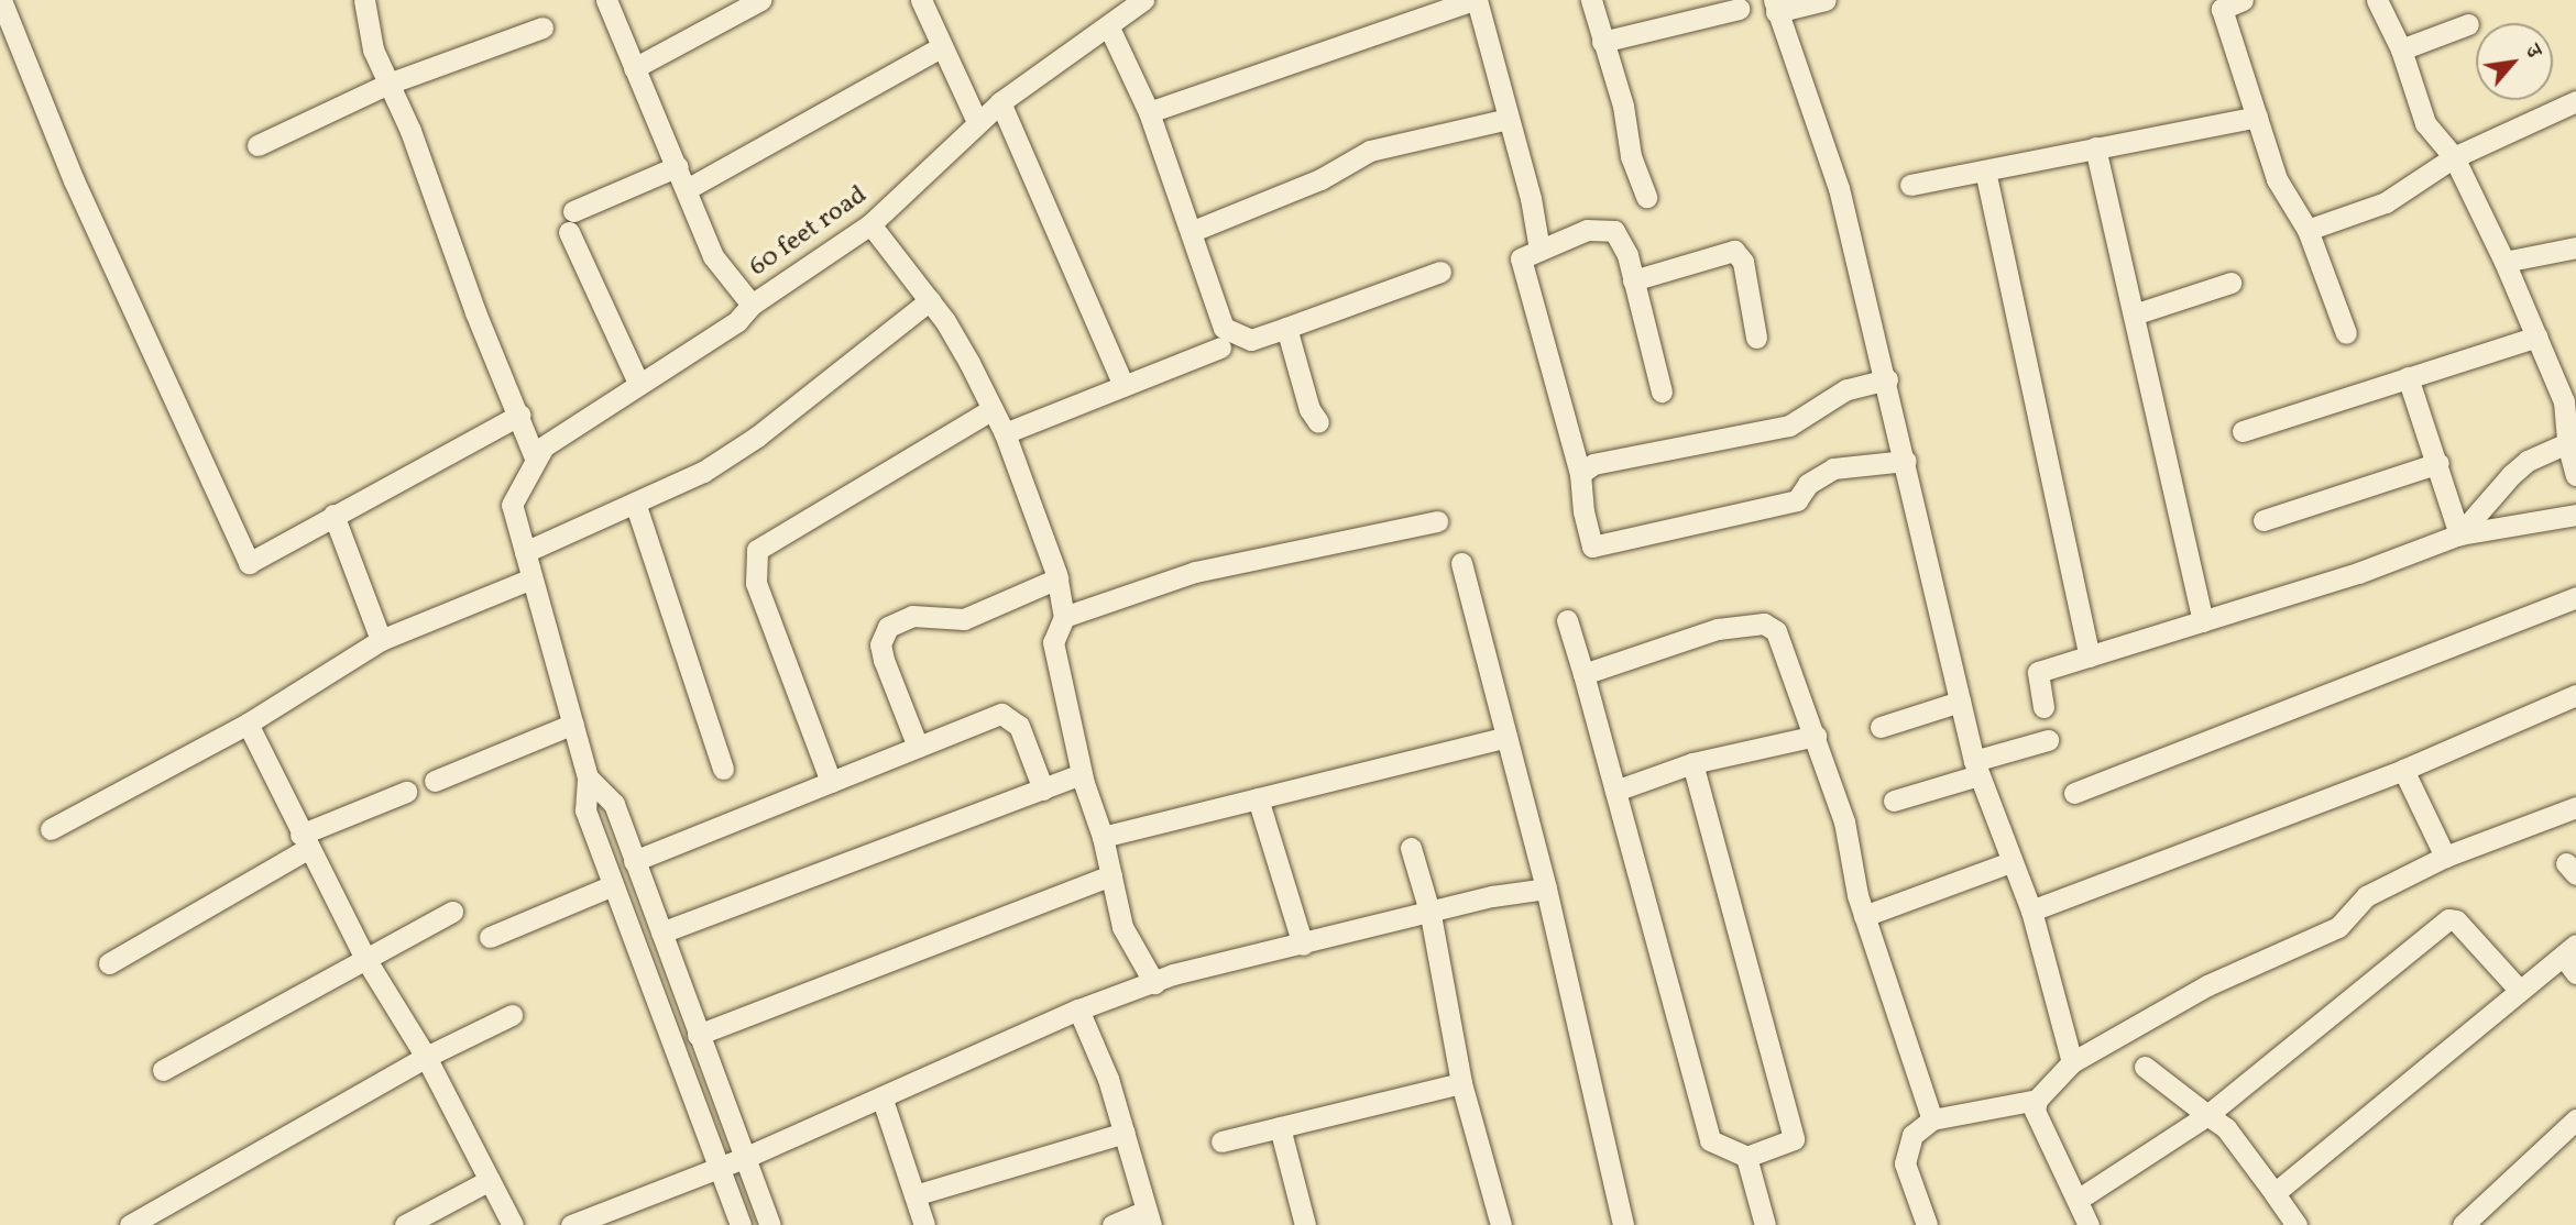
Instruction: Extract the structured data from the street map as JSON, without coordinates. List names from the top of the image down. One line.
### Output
{"streets":{"street":["60 feet road"]},"north":"top right"}
